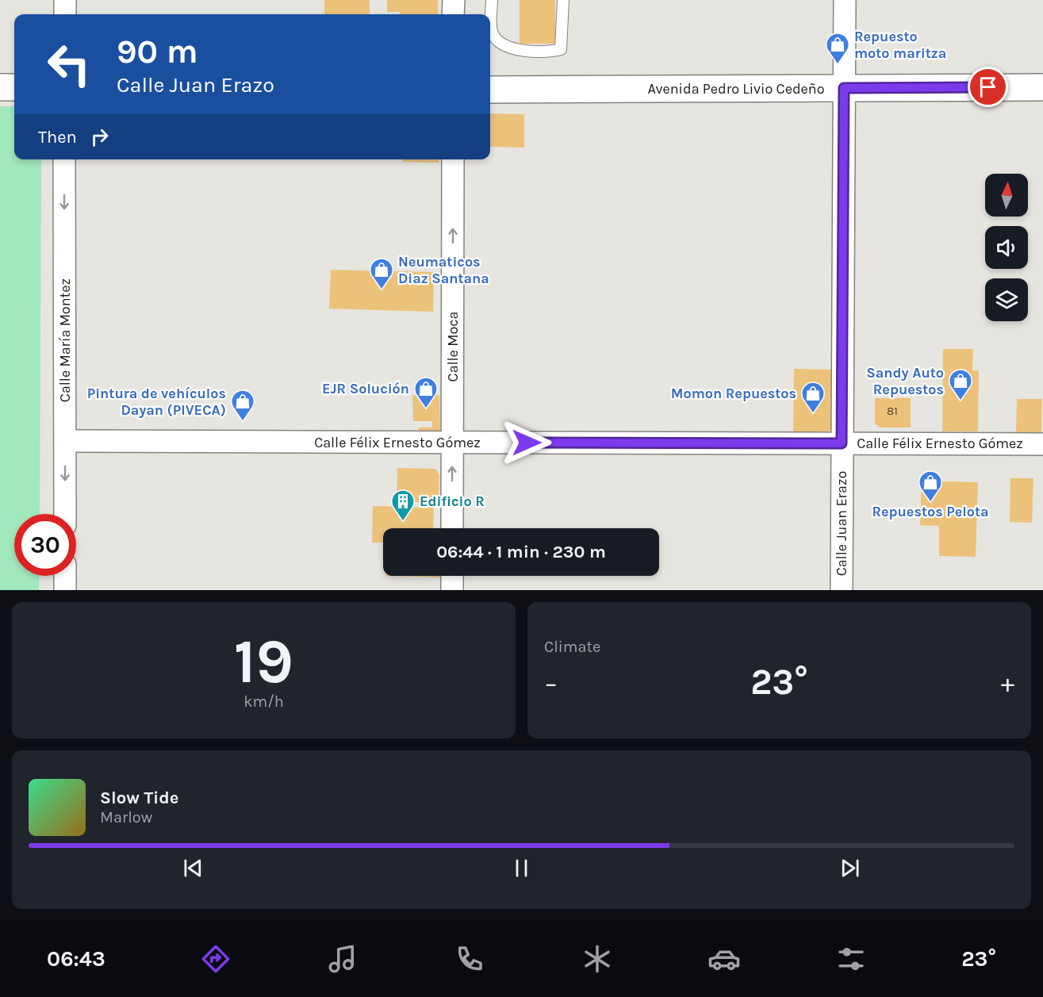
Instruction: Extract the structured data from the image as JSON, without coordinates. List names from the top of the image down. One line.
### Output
{"streets":{"main road":["Avenida Pedro Livio Cedeño"],"street":["Calle María Montez","Calle Moca","Calle Félix Ernesto Gómez","Calle Juan Erazo"]},"crossings":[["Avenida Pedro Livio Cedeño","Calle Juan Erazo"],["Calle María Montez","Calle Félix Ernesto Gómez"],["Calle Moca","Calle Félix Ernesto Gómez"],["Calle Félix Ernesto Gómez","Calle Juan Erazo"]],"one_way":["Calle María Montez","Calle Moca"],"places":{"shop":["Repuesto moto maritza","Neumaticos Diaz Santana","Sandy Auto Repuestos","EJR Solución","Momon Repuestos","Pintura de vehículos Dayan (PIVECA)","Repuestos Pelota"],"building":["Edificio R"]},"house_numbers":["81"],"north":"top","page":{"turn":["90 m","Calle Juan Erazo"],"then":"Then","limit":"30","trip":"06:44 · 1 min · 230 m","tile":[["19","km/h"],"Climate"],"heat":["−","23°","+"],"song":["Slow Tide","Marlow"],"tabs":["06:43","23°"]}}
